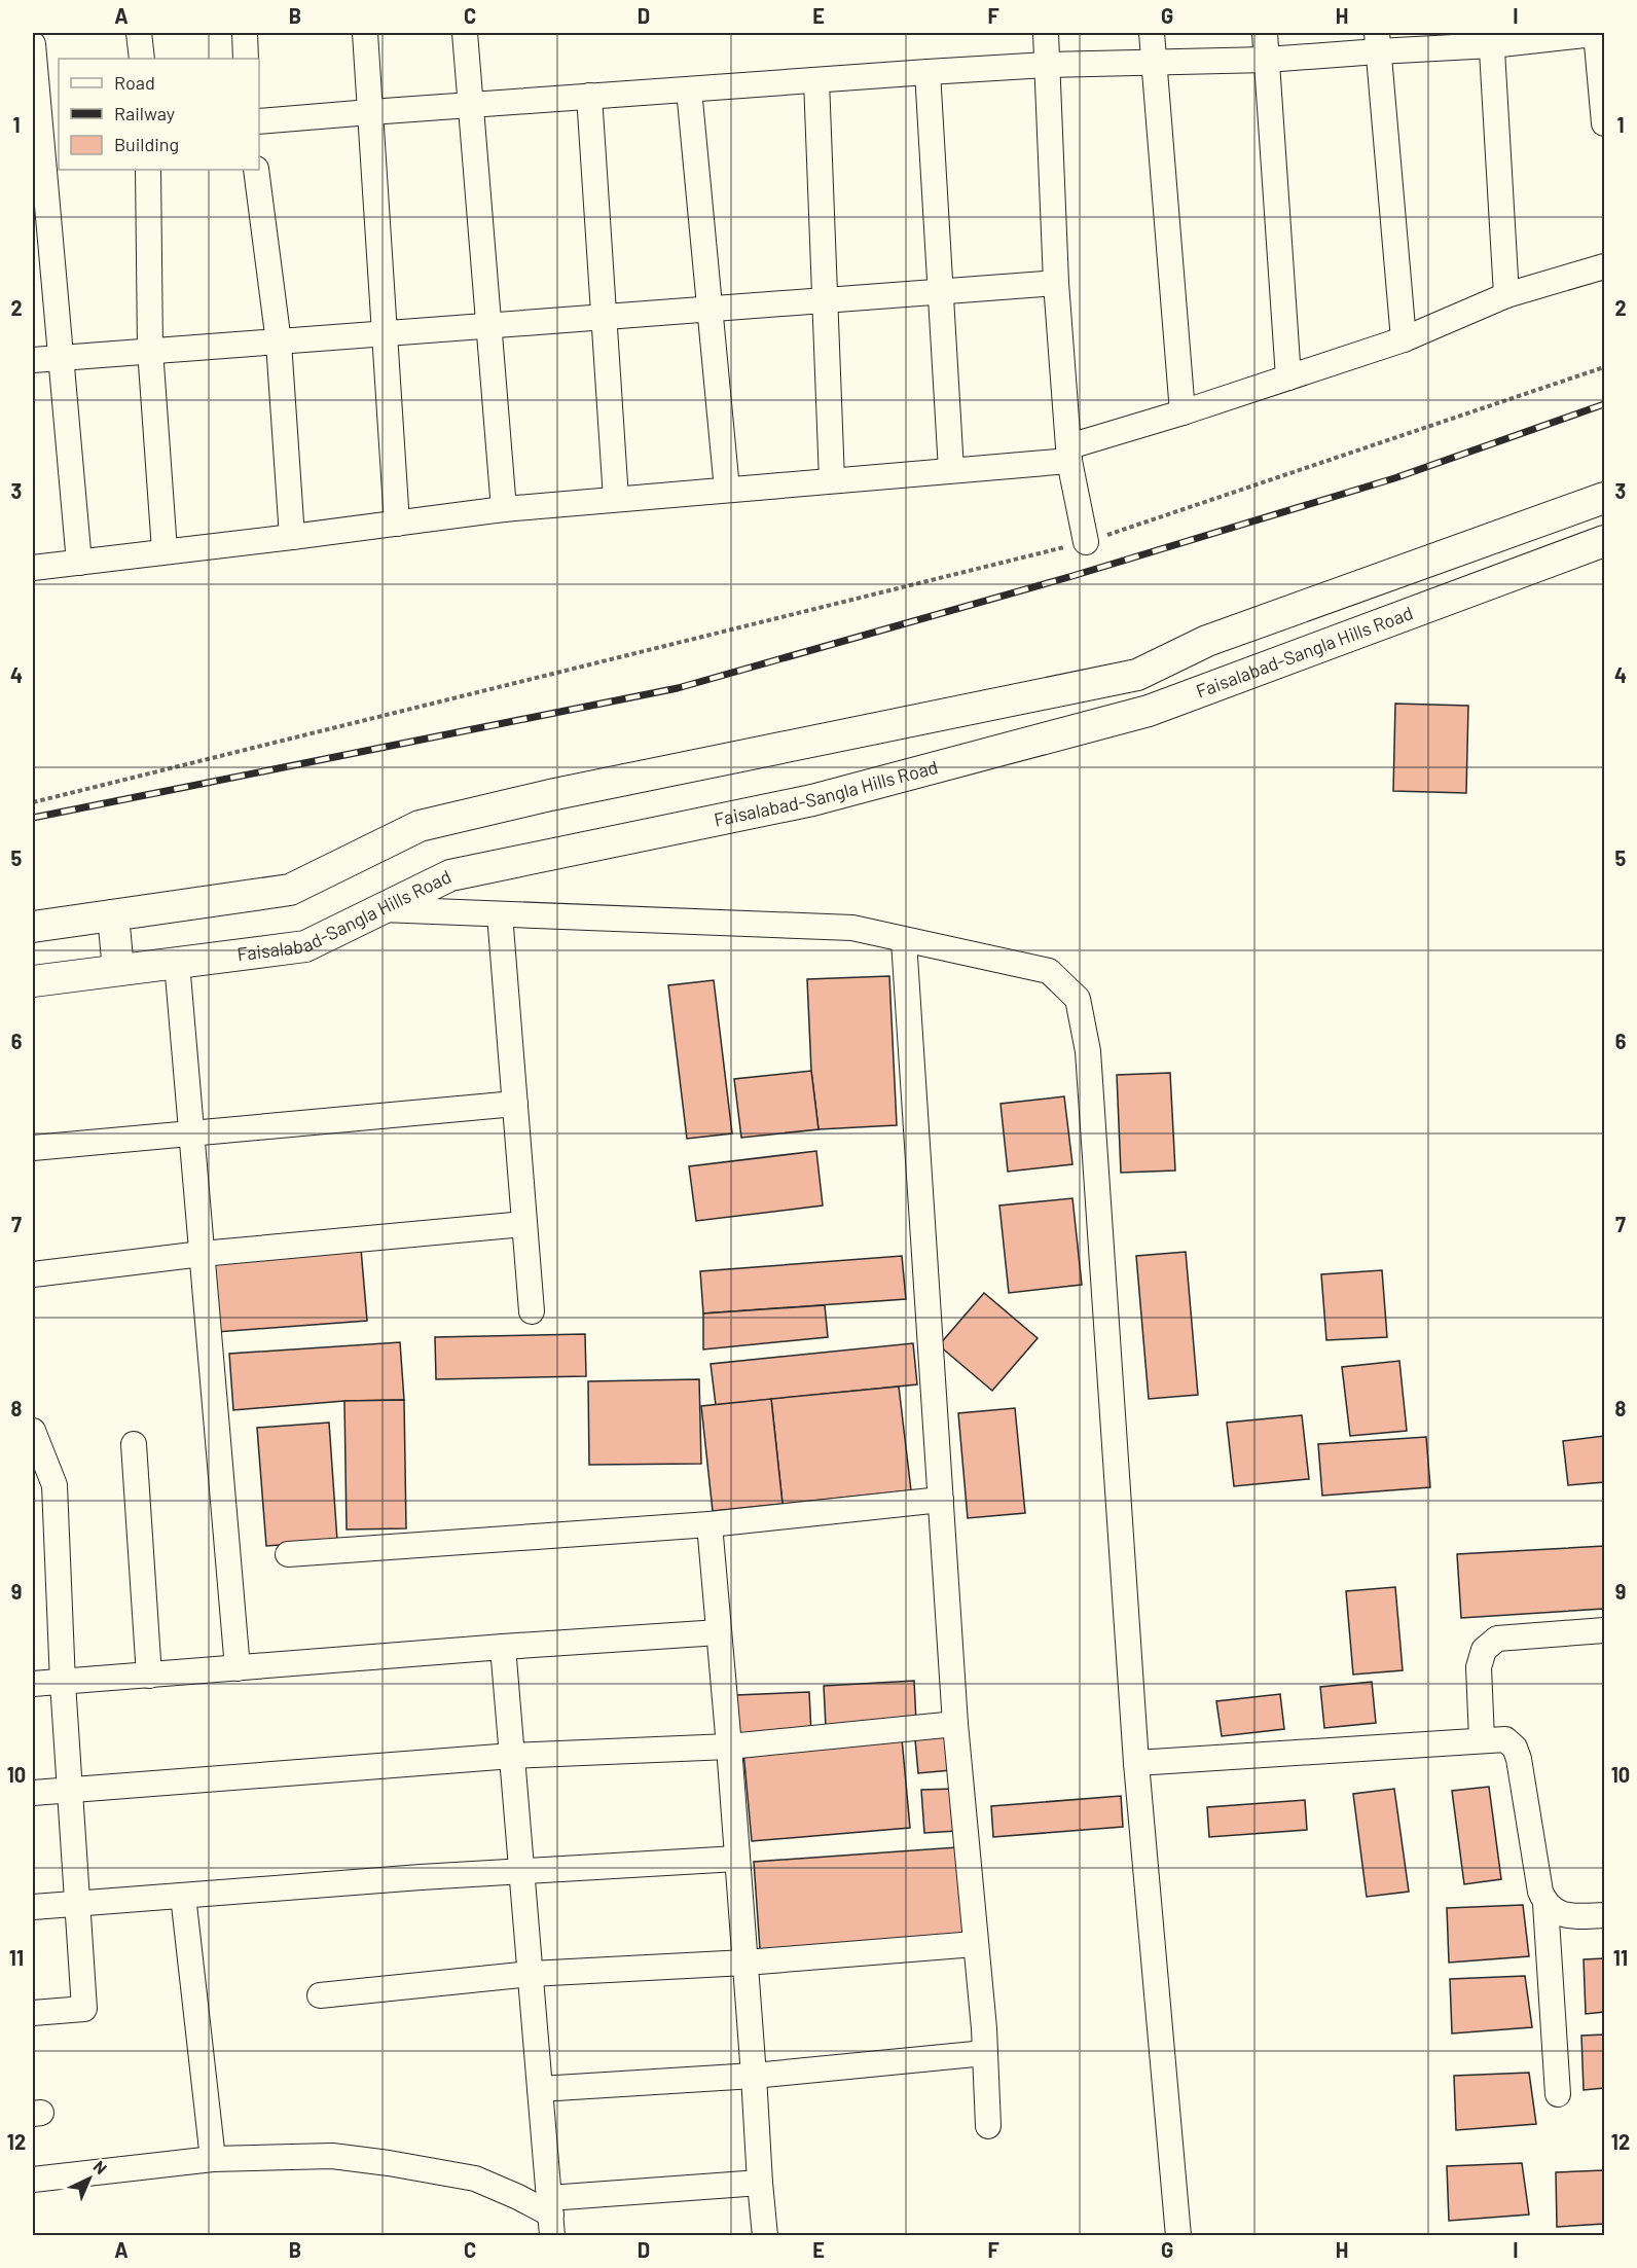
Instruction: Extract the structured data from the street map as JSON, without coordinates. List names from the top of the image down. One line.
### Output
{"streets":{"main road":["Faisalabad-Sangla Hills Road"]},"legend":["Road","Railway","Building"],"north":"top right","grid":{"columns":["A","B","C","D","E","F","G","H","I"],"rows":["1","2","3","4","5","6","7","8","9","10","11","12"]}}
